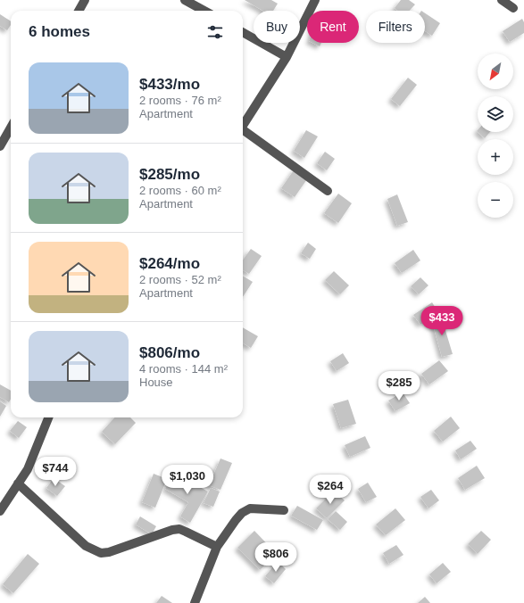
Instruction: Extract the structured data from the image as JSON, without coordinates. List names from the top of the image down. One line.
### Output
{"north":"bottom left","page":{"chip":["Buy","Rent","Filters"],"heading":"6 homes","map_buttons":["+","−"],"list":[{"name":"$433/mo","note":"2 rooms · 76 m² · Apartment"},{"name":"$285/mo","note":"2 rooms · 60 m² · Apartment"},{"name":"$264/mo","note":"2 rooms · 52 m² · Apartment"},{"name":"$806/mo","note":"4 rooms · 144 m² · House"}],"price":["$433","$285","$744","$1,030","$264","$806"]}}
